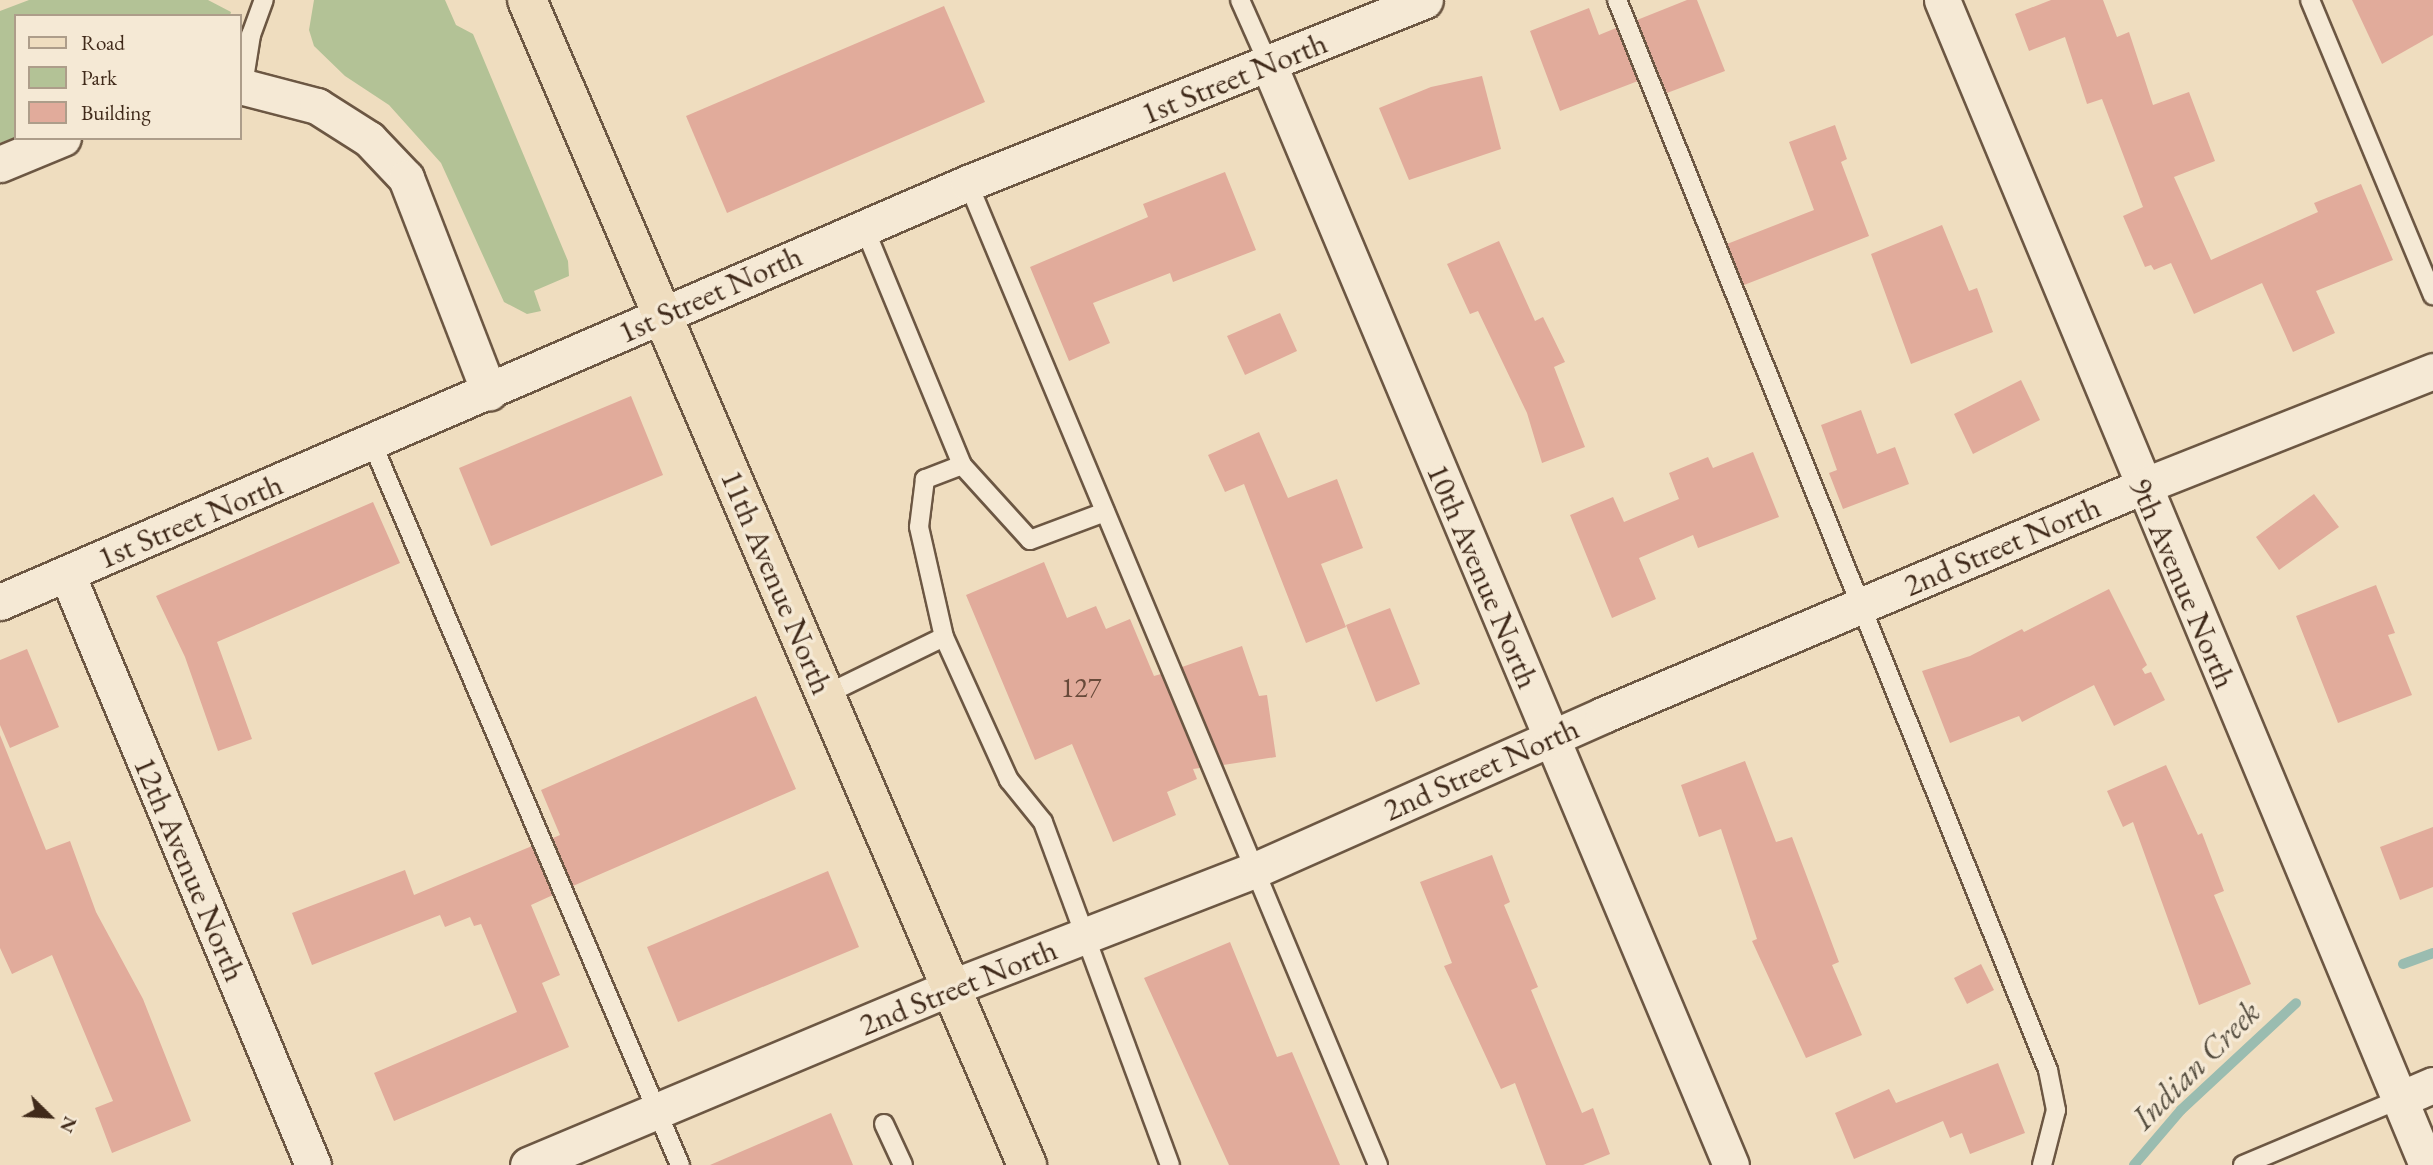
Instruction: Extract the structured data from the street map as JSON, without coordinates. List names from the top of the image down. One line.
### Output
{"streets":{"main road":["11th Avenue North"],"street":["1st Street North","2nd Street North","10th Avenue North","9th Avenue North","12th Avenue North"]},"crossings":[["1st Street North","10th Avenue North"],["1st Street North","11th Avenue North"],["1st Street North","12th Avenue North"],["2nd Street North","10th Avenue North"],["2nd Street North","11th Avenue North"],["2nd Street North","9th Avenue North"]],"water":["Indian Creek"],"house_numbers":["127"],"legend":["Road","Park","Building"],"north":"bottom right"}
